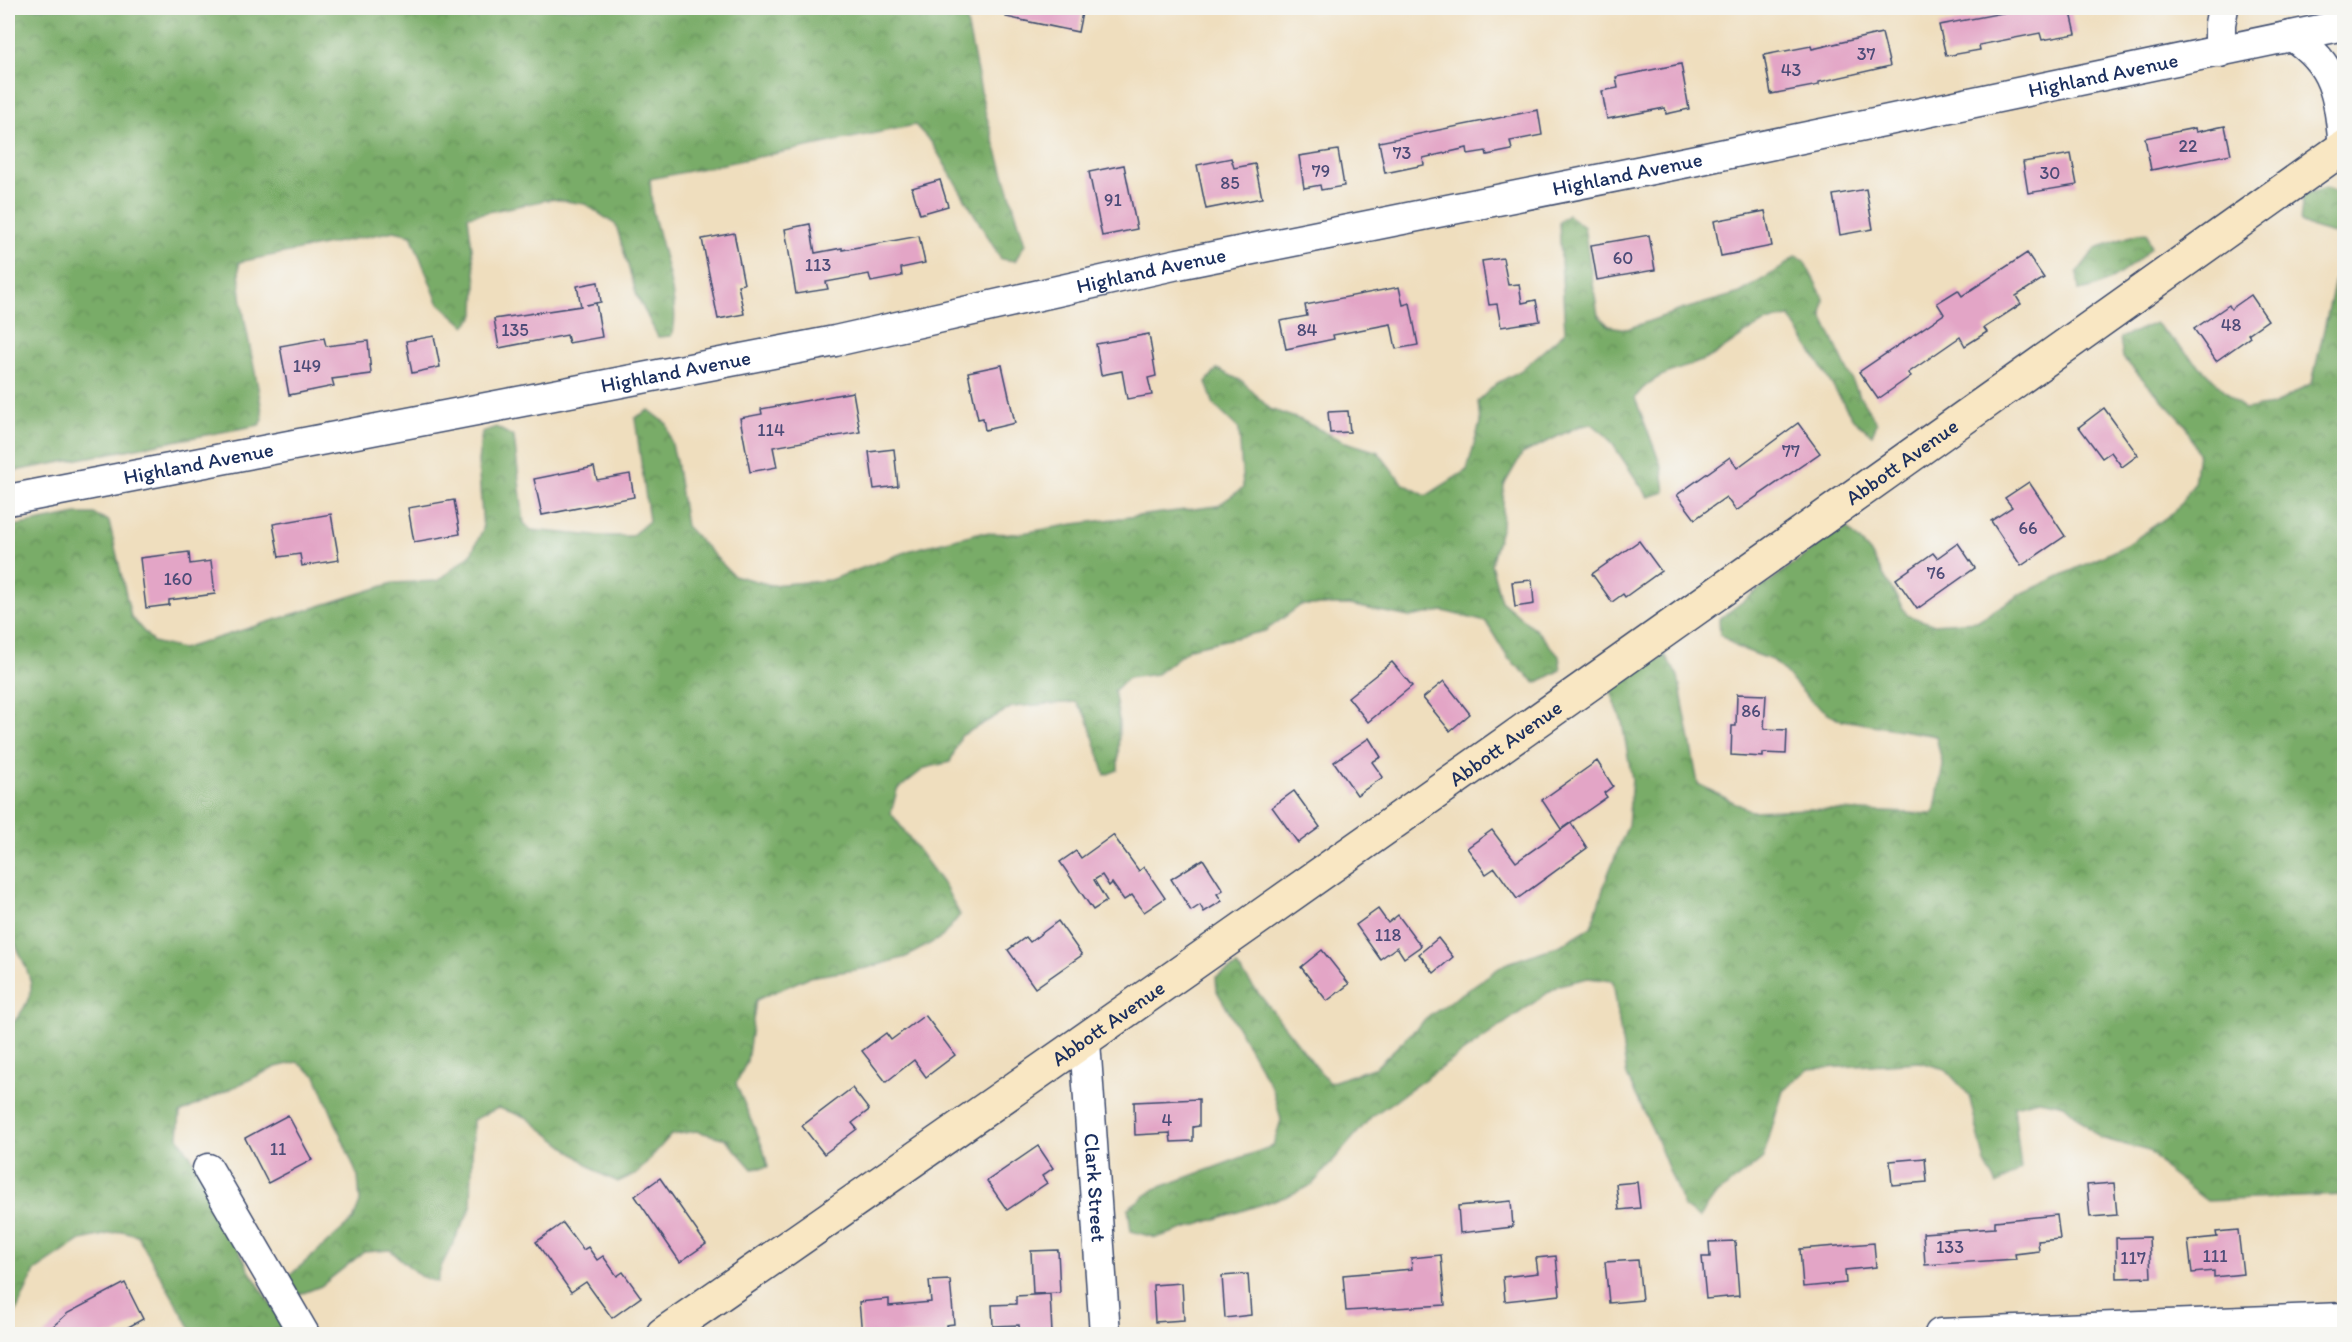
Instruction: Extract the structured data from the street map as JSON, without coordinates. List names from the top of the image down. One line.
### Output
{"streets":{"street":["Highland Avenue","Abbott Avenue","Clark Street"]},"crossings":[["Abbott Avenue","Clark Street"]],"house_numbers":["37","43","22","73","79","30","85","91","60","113","48","135","84","149","114","77","66","76","160","86","118","4","11","133","111","117"]}
